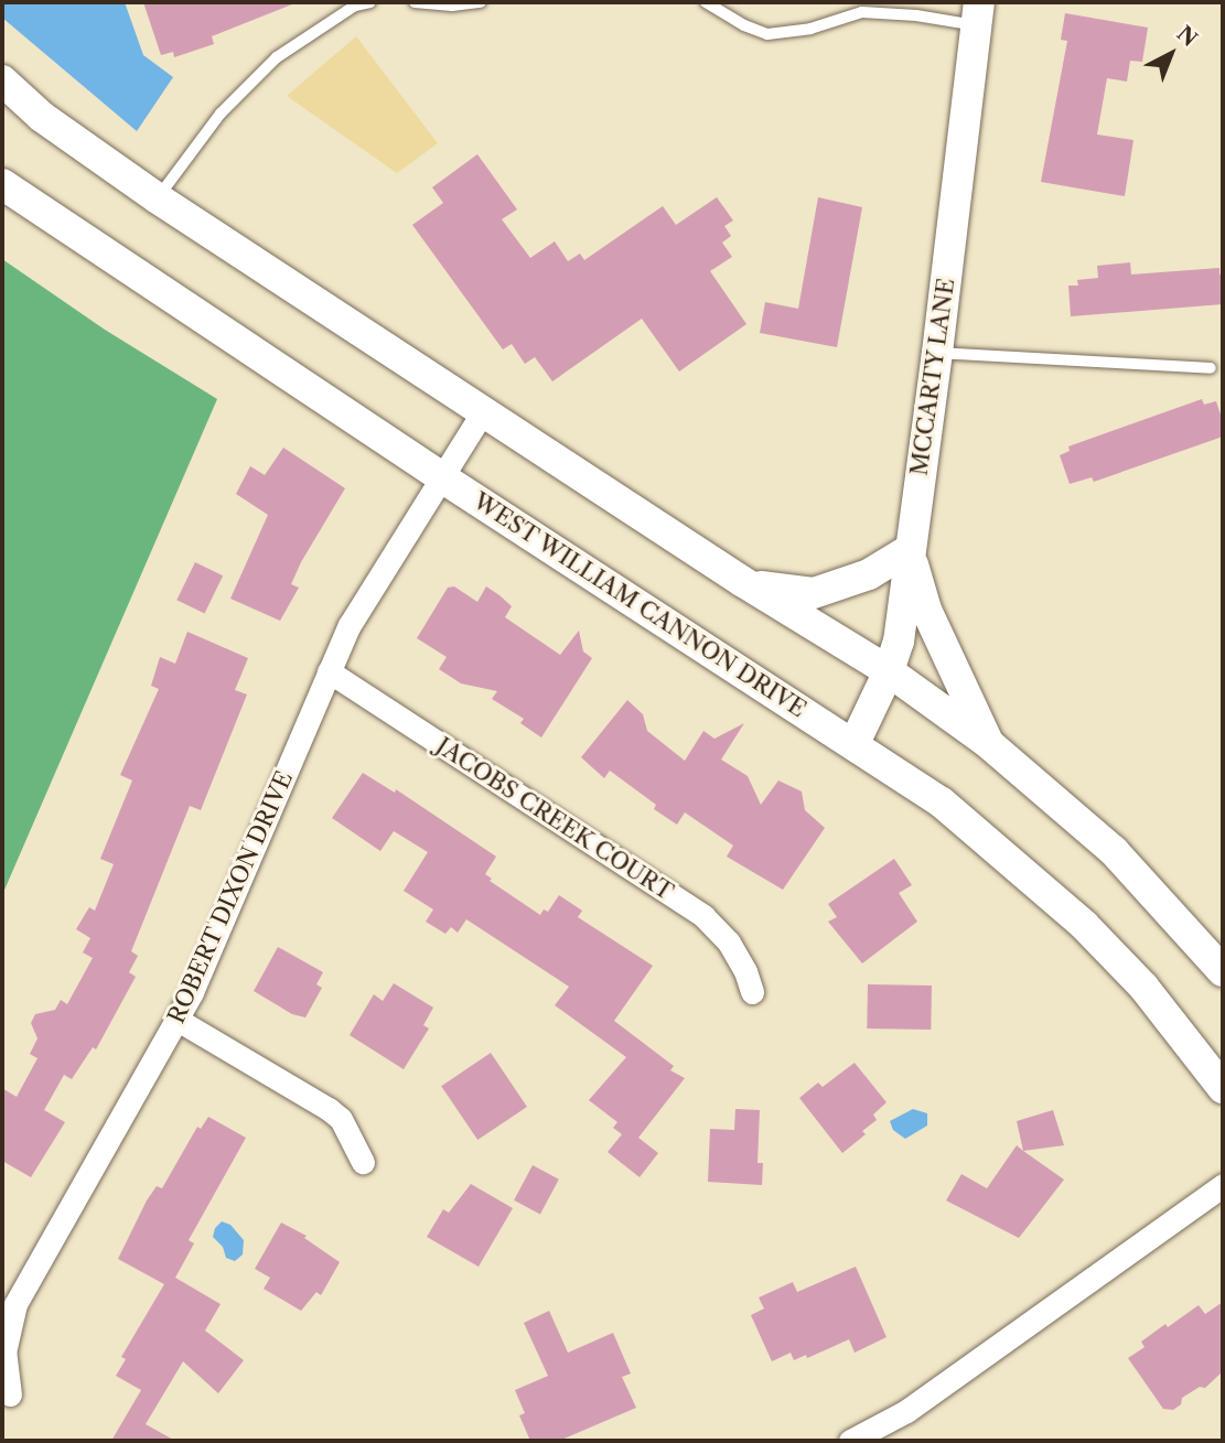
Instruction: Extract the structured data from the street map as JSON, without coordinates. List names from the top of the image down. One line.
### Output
{"streets":{"main road":["MCCARTY LANE","WEST WILLIAM CANNON DRIVE"],"street":["JACOBS CREEK COURT","ROBERT DIXON DRIVE"]},"crossings":[["MCCARTY LANE","WEST WILLIAM CANNON DRIVE"],["WEST WILLIAM CANNON DRIVE","ROBERT DIXON DRIVE"],["JACOBS CREEK COURT","ROBERT DIXON DRIVE"]],"north":"top right"}
